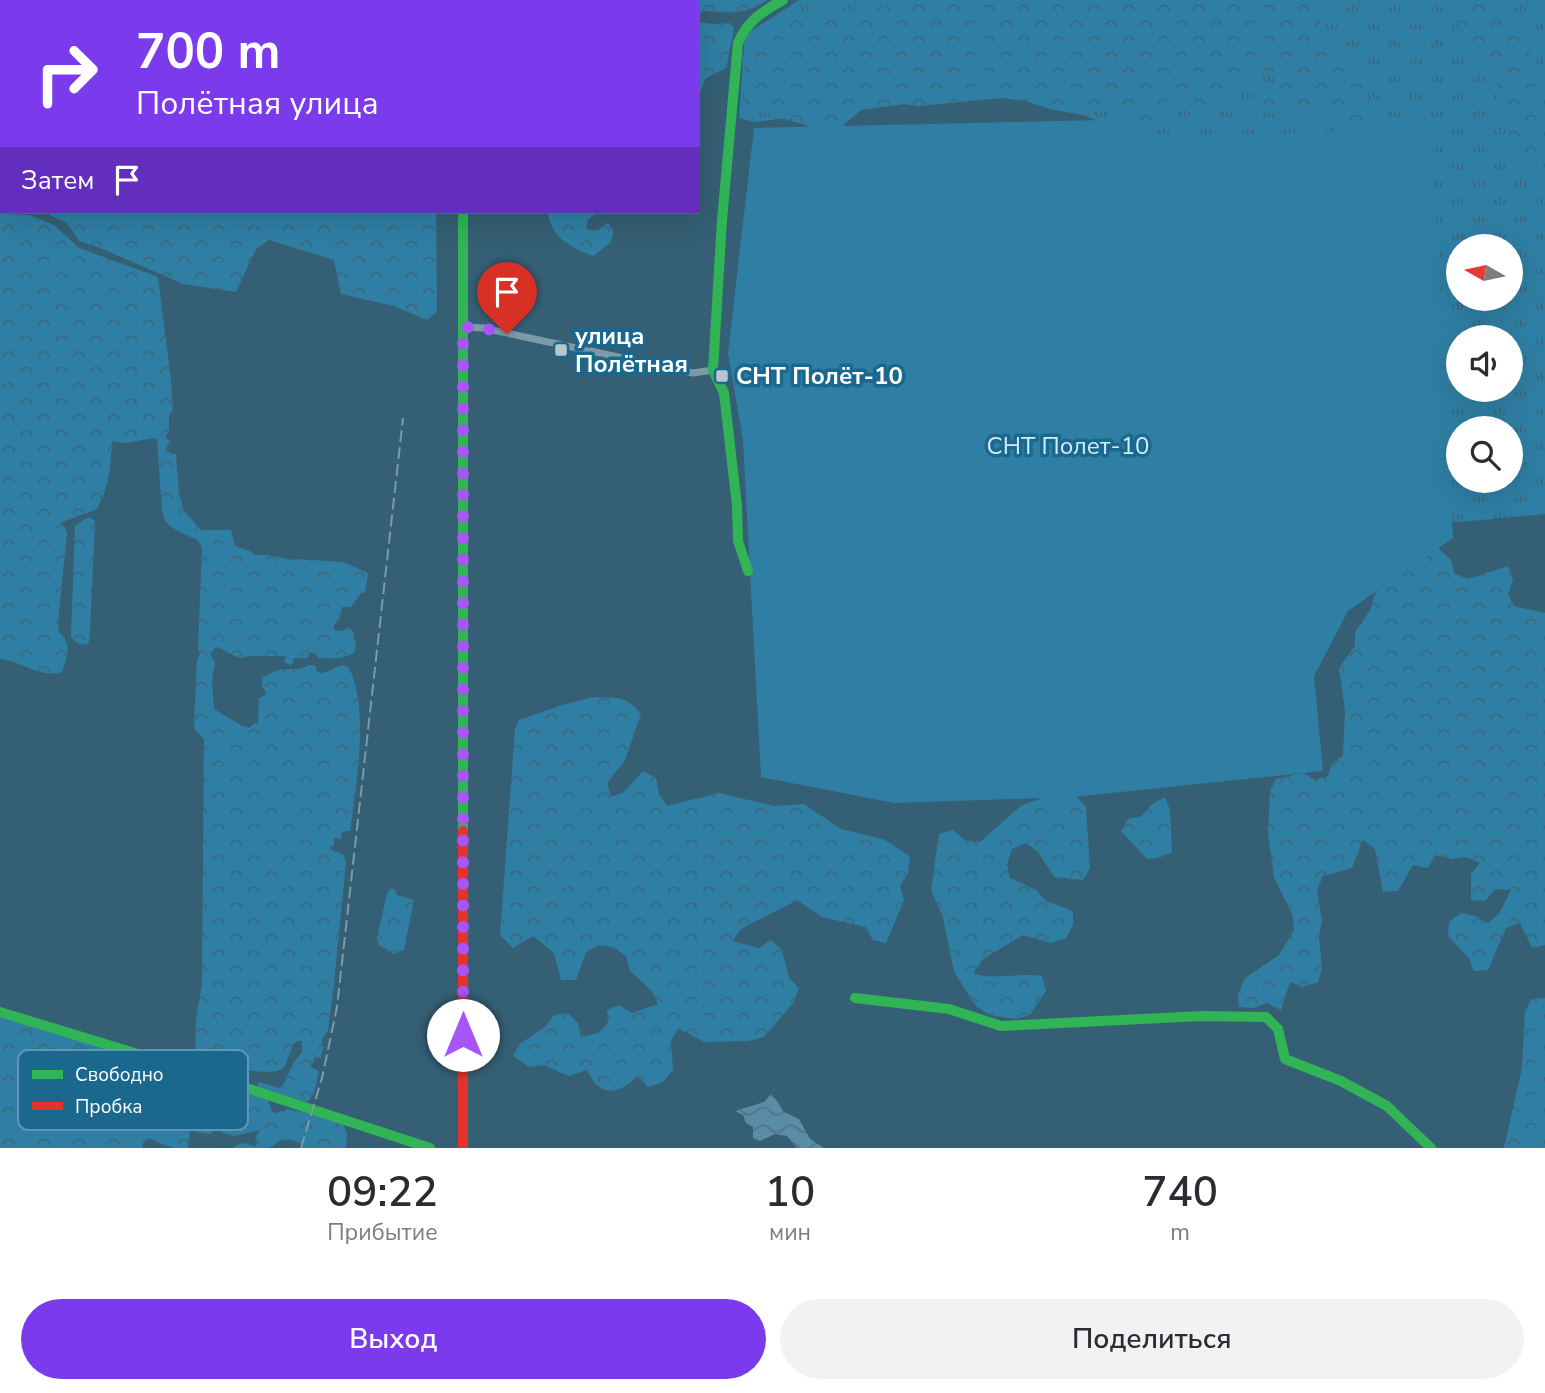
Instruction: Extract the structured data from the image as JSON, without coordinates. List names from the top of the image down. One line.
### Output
{"parks":["СНТ Полет-10"],"places":{"transit":["улица Полётная","СНТ Полёт-10"]},"legend":["Свободно","Пробка"],"north":"left","page":{"turn":["700 m","Полётная улица"],"then":"Затем","eta":["09:22","Прибытие","10","мин","740","m"],"buttons":["Выход","Поделиться"]}}
